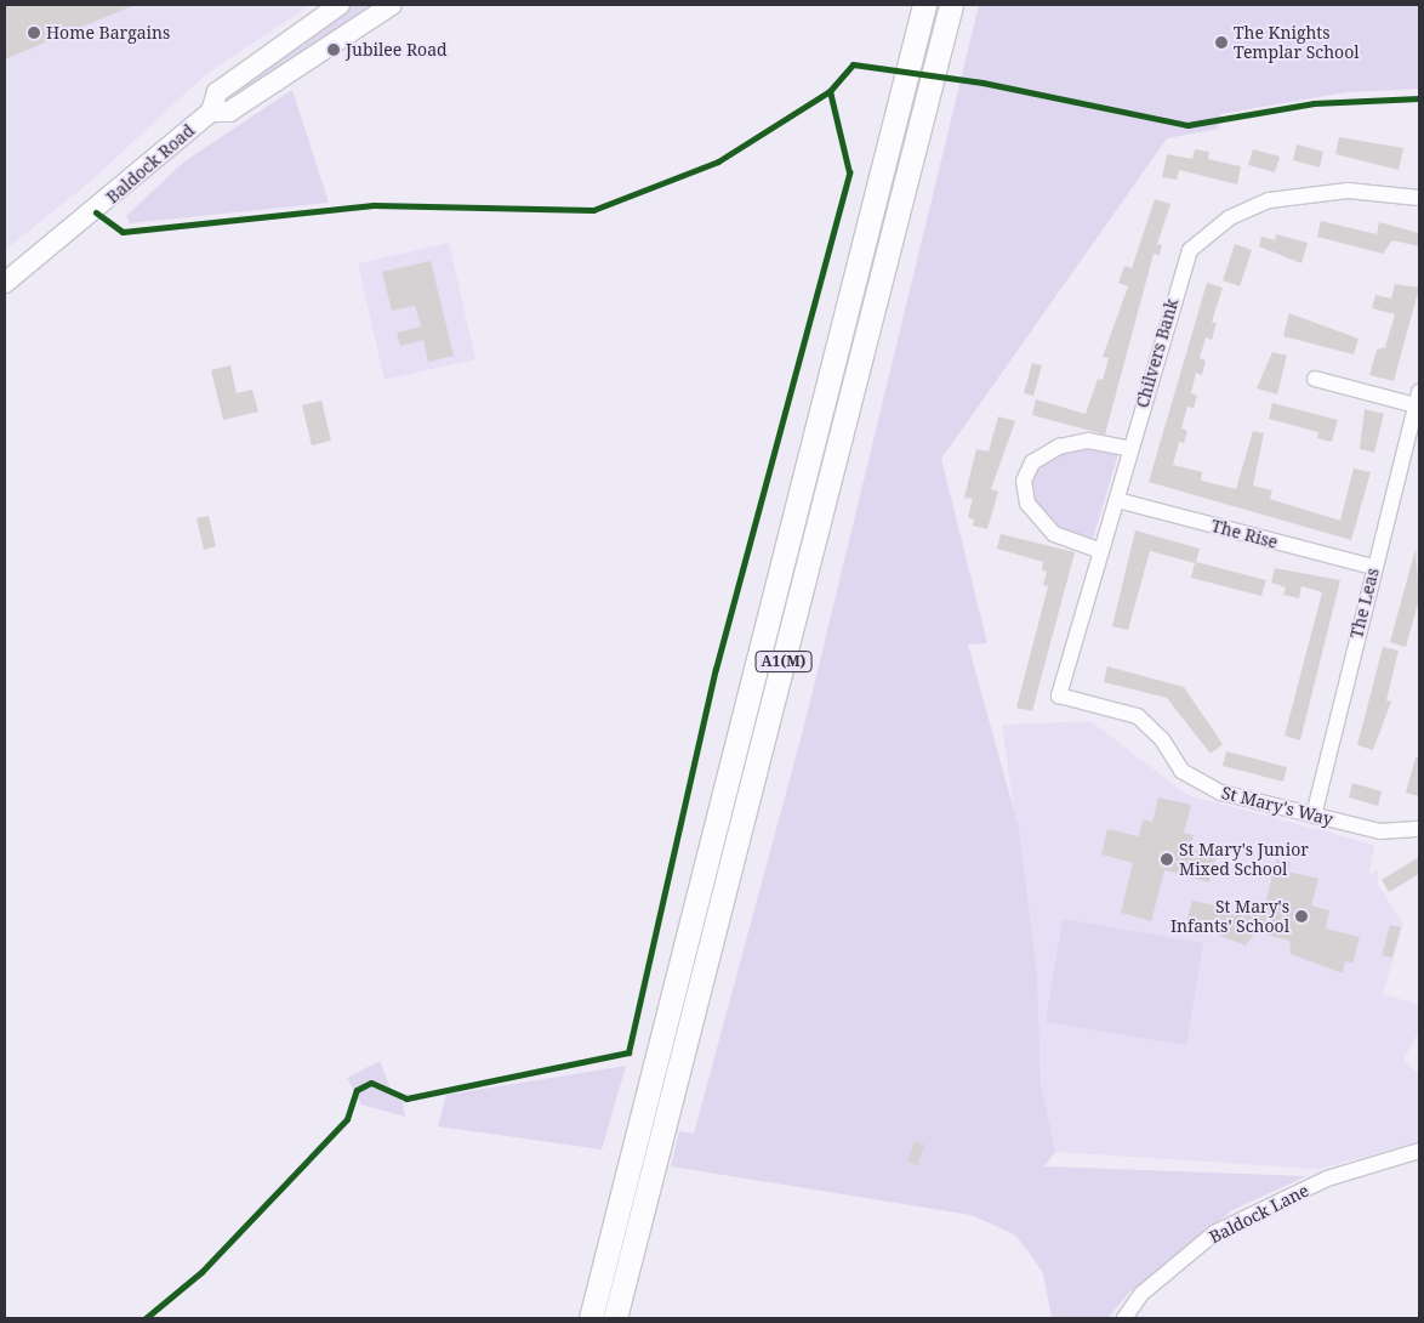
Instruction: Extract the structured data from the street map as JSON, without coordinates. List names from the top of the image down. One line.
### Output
{"streets":{"highway":["A1(M)"],"main road":["Baldock Road"],"street":["Chilvers Bank","The Rise","The Leas","St Mary's Way","Baldock Lane"]},"crossings":[["Chilvers Bank","The Rise"],["Chilvers Bank","St Mary's Way"],["The Rise","The Leas"],["The Leas","St Mary's Way"]],"places":["Home Bargains","The Knights Templar School","Jubilee Road","St Mary's Junior Mixed School","St Mary's Infants' School"]}
